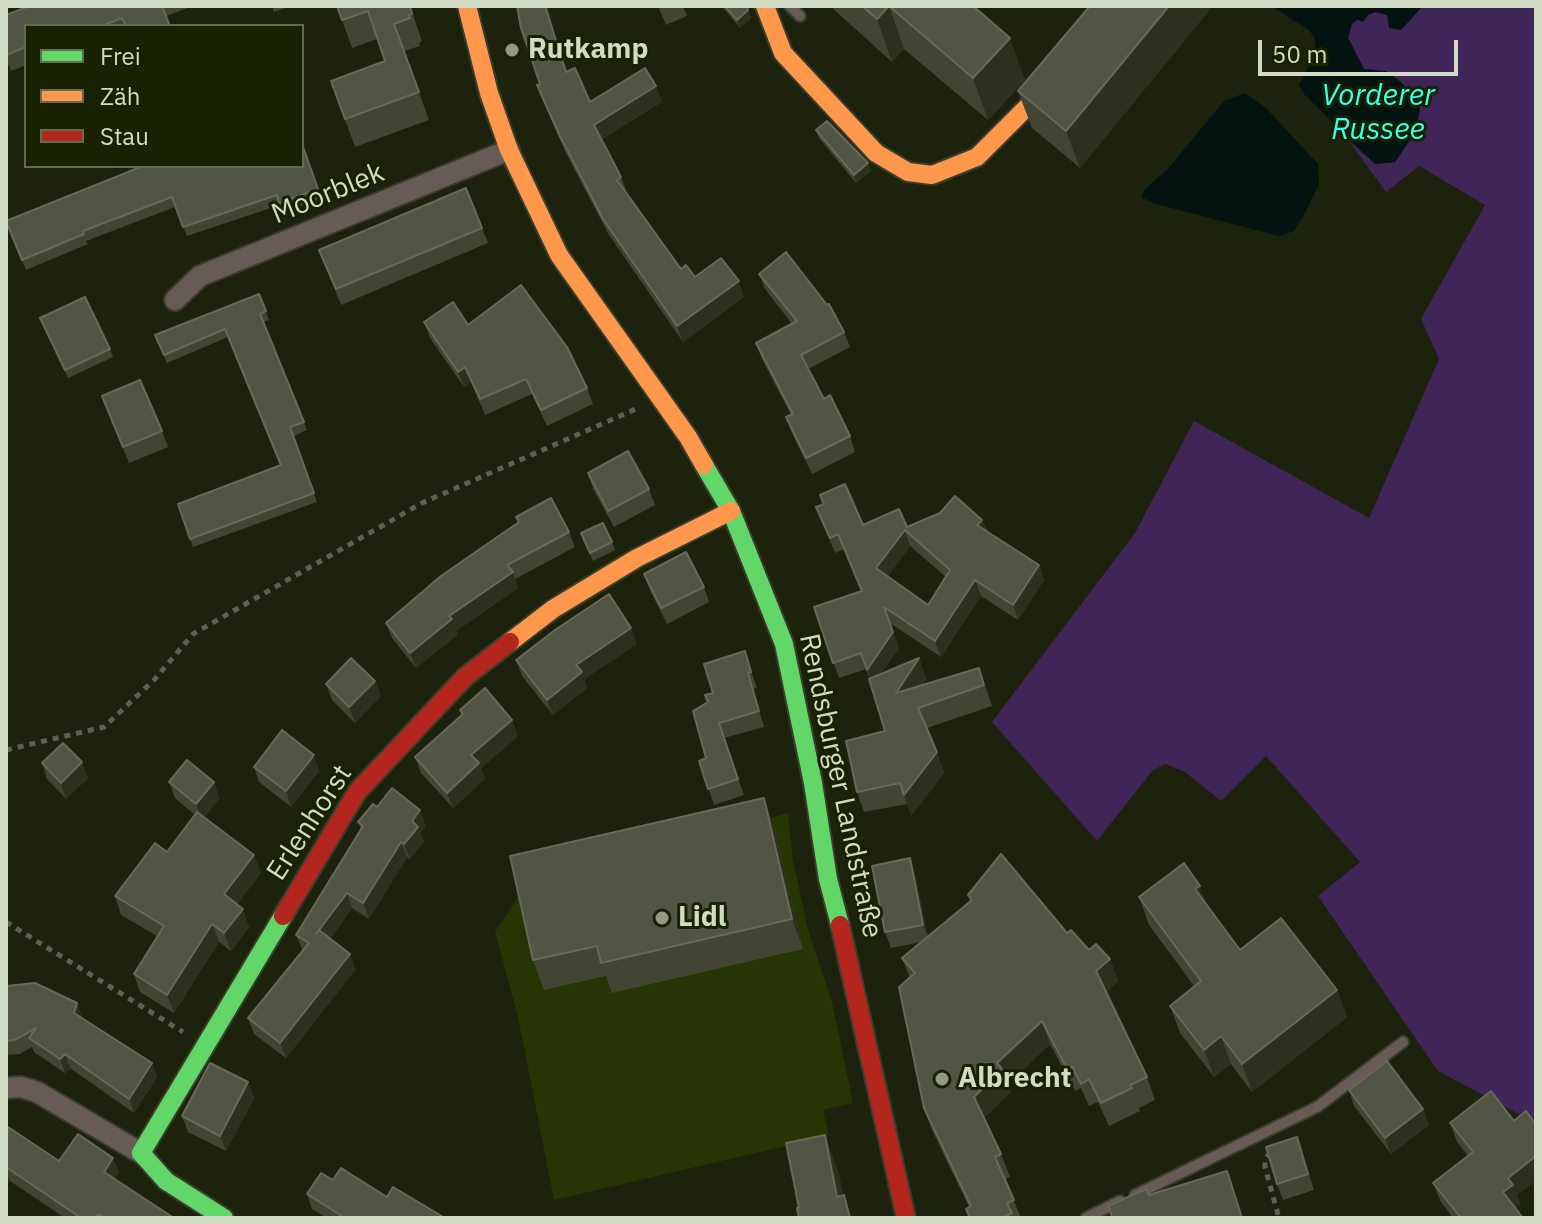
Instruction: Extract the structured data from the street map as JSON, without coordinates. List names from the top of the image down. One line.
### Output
{"streets":{"street":["Moorblek","Rendsburger Landstraße","Erlenhorst"]},"crossings":[["Moorblek","Rendsburger Landstraße"],["Rendsburger Landstraße","Erlenhorst"]],"water":["Vorderer Russee"],"places":["Rutkamp","Lidl","Albrecht"],"legend":["Frei","Zäh","Stau"],"scale_bar":"50 m"}
